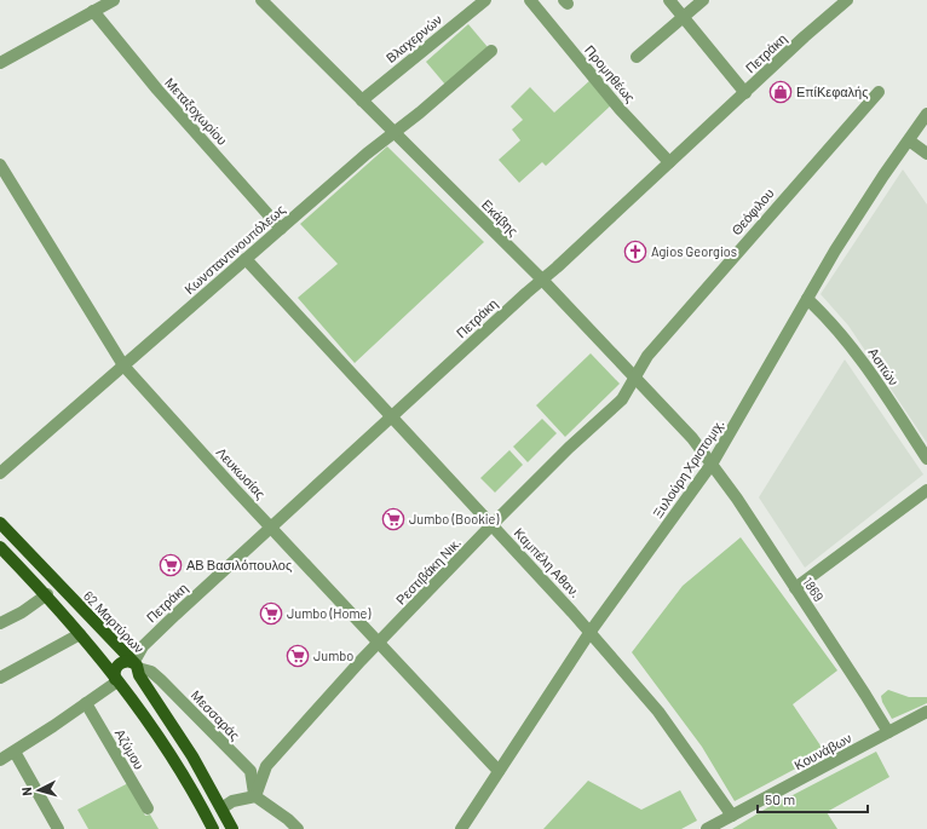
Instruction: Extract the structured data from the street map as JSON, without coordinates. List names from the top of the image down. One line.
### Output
{"streets":{"main road":["62 Μαρτύρων"],"street":["Βλαχερνών","Πετράκη","Προμηθέως","Μεταξοχωρίου","Θεόφιλου","Εκάβης","Κωνσταντινουπόλεως","Ασιτών","Ξυλούρη Χριστομιχ.","Λευκωσίας","Καμπέλη Αθαν.","Ρεστιβάκη Νικ.","1869","Μεσσαράς","Αζύμου","Κουνάβων"]},"crossings":[["Βλαχερνών","Εκάβης"],["Πετράκη","Προμηθέως"],["Πετράκη","Εκάβης"],["Πετράκη","Λευκωσίας"],["Πετράκη","Καμπέλη Αθαν."],["Πετράκη","62 Μαρτύρων"],["Πετράκη","Μεσσαράς"],["Μεταξοχωρίου","Κωνσταντινουπόλεως"],["Θεόφιλου","Εκάβης"],["Θεόφιλου","Ρεστιβάκη Νικ."],["Εκάβης","Κωνσταντινουπόλεως"],["Εκάβης","Ξυλούρη Χριστομιχ."],["Εκάβης","Ρεστιβάκη Νικ."],["Εκάβης","1869"],["Κωνσταντινουπόλεως","Λευκωσίας"],["Κωνσταντινουπόλεως","Καμπέλη Αθαν."],["Ασιτών","Ξυλούρη Χριστομιχ."],["Ξυλούρη Χριστομιχ.","Λευκωσίας"],["Ξυλούρη Χριστομιχ.","Καμπέλη Αθαν."],["Ξυλούρη Χριστομιχ.","1869"],["Λευκωσίας","Ρεστιβάκη Νικ."],["Καμπέλη Αθαν.","Ρεστιβάκη Νικ."],["Καμπέλη Αθαν.","Κουνάβων"],["Ρεστιβάκη Νικ.","Μεσσαράς"],["1869","Κουνάβων"],["62 Μαρτύρων","Μεσσαράς"]],"places":{"shop":["ΕπίΚεφαλής"],"church":["Agios Georgios"],"supermarket":["Jumbo (Bookie)","ΑΒ Βασιλόπουλος","Jumbo (Home)","Jumbo"]},"scale_bar":"50 m","north":"left"}
